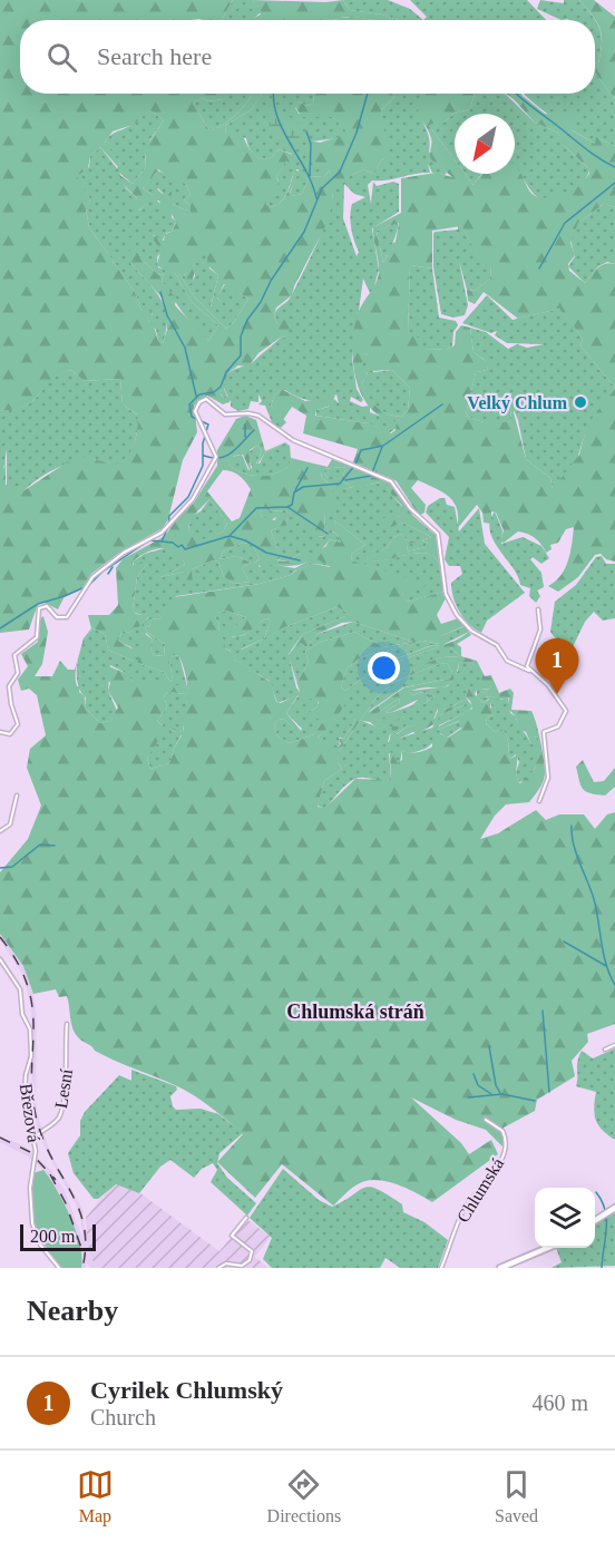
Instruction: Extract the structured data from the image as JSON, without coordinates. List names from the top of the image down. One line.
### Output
{"streets":{"street":["Lesní","Březová","Chlumská"]},"crossings":[["Lesní","Březová"]],"districts":["Chlumská stráň"],"places":["Velký Chlum"],"scale_bar":"200 m","north":"bottom left","page":{"search":"Search here","pins":"1","scale":"200 m","heading":"Nearby","list":[{"mark":"1","name":"Cyrilek Chlumský","note":"Church","value":"460 m"}],"nav":["Map","Directions","Saved"]}}
